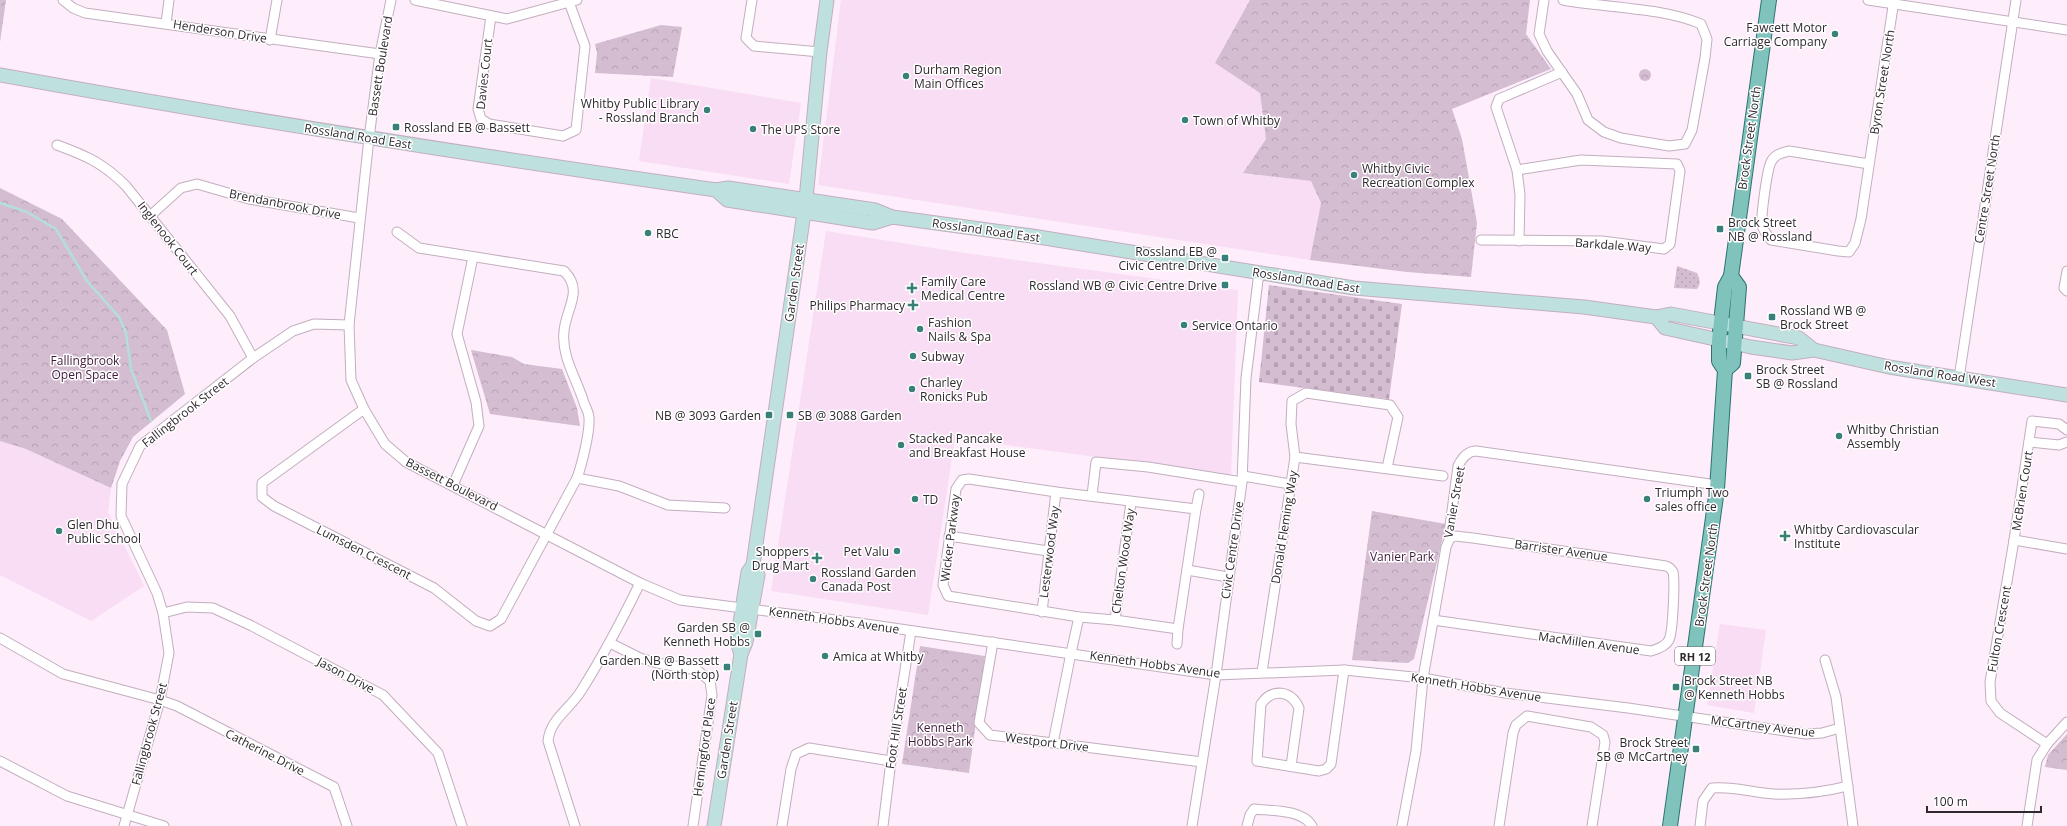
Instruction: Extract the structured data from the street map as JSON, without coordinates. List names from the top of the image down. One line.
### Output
{"streets":{"main road":["Rossland Road East","Brock Street North","Garden Street","Rossland Road West","RH 12"],"street":["Henderson Drive","Bassett Boulevard","Davies Court","Byron Street North","Centre Street North","Brendanbrook Drive","Inglenook Court","Barkdale Way","Fallingbrook Street","McBrien Court","Vanier Street","Donald Fleming Way","Wicker Parkway","Civic Centre Drive","Barrister Avenue","Lumsden Crescent","Lesterwood Way","Chelton Wood Way","Kenneth Hobbs Avenue","Fulton Crescent","MacMillen Avenue","Jason Drive","McCartney Avenue","Foot Hill Street","Westport Drive","Hemingford Place","Catherine Drive"]},"crossings":[["Henderson Drive","Bassett Boulevard"],["Bassett Boulevard","Rossland Road East"],["Bassett Boulevard","Brendanbrook Drive"],["Bassett Boulevard","Garden Street"],["Bassett Boulevard","Fallingbrook Street"],["Bassett Boulevard","Lumsden Crescent"],["Bassett Boulevard","Kenneth Hobbs Avenue"],["Rossland Road East","Brock Street North"],["Rossland Road East","Garden Street"],["Rossland Road East","Rossland Road West"],["Rossland Road East","Civic Centre Drive"],["Brock Street North","Rossland Road West"],["Brock Street North","Vanier Street"],["Brock Street North","Kenneth Hobbs Avenue"],["Brock Street North","McCartney Avenue"],["Centre Street North","Rossland Road West"],["Brendanbrook Drive","Inglenook Court"],["Inglenook Court","Fallingbrook Street"],["Garden Street","Kenneth Hobbs Avenue"],["Fallingbrook Street","Jason Drive"],["Fallingbrook Street","Catherine Drive"],["McBrien Court","Fulton Crescent"],["Vanier Street","Barrister Avenue"],["Vanier Street","Kenneth Hobbs Avenue"],["Vanier Street","MacMillen Avenue"],["Donald Fleming Way","Kenneth Hobbs Avenue"],["Wicker Parkway","Lesterwood Way"],["Wicker Parkway","Chelton Wood Way"],["Civic Centre Drive","Kenneth Hobbs Avenue"],["Civic Centre Drive","Westport Drive"],["Barrister Avenue","MacMillen Avenue"],["Kenneth Hobbs Avenue","McCartney Avenue"],["Kenneth Hobbs Avenue","Foot Hill Street"],["Kenneth Hobbs Avenue","Westport Drive"]],"parks":["Fallingbrook Open Space","Vanier Park","Kenneth Hobbs Park"],"places":{"other":["Fawcett Motor Carriage Company","Durham Region Main Offices","Whitby Public Library - Rossland Branch","Town of Whitby","The UPS Store","Whitby Civic Recreation Complex","RBC","Service Ontario","Fashion Nails & Spa","Subway","Charley Ronicks Pub","Whitby Christian Assembly","Stacked Pancake and Breakfast House","TD","Triumph Two sales office","Glen Dhu Public School","Pet Valu","Rossland Garden Canada Post","Amica at Whitby"],"transit":["Rossland EB @ Bassett","Brock Street NB @ Rossland","Rossland EB @ Civic Centre Drive","Rossland WB @ Civic Centre Drive","Rossland WB @ Brock Street","Brock Street SB @ Rossland","NB @ 3093 Garden","SB @ 3088 Garden","Garden SB @ Kenneth Hobbs","Garden NB @ Bassett (North stop)","Brock Street NB @ Kenneth Hobbs","Brock Street SB @ McCartney"],"health":["Family Care Medical Centre","Philips Pharmacy","Whitby Cardiovascular Institute","Shoppers Drug Mart"]},"scale_bar":"100 m"}
